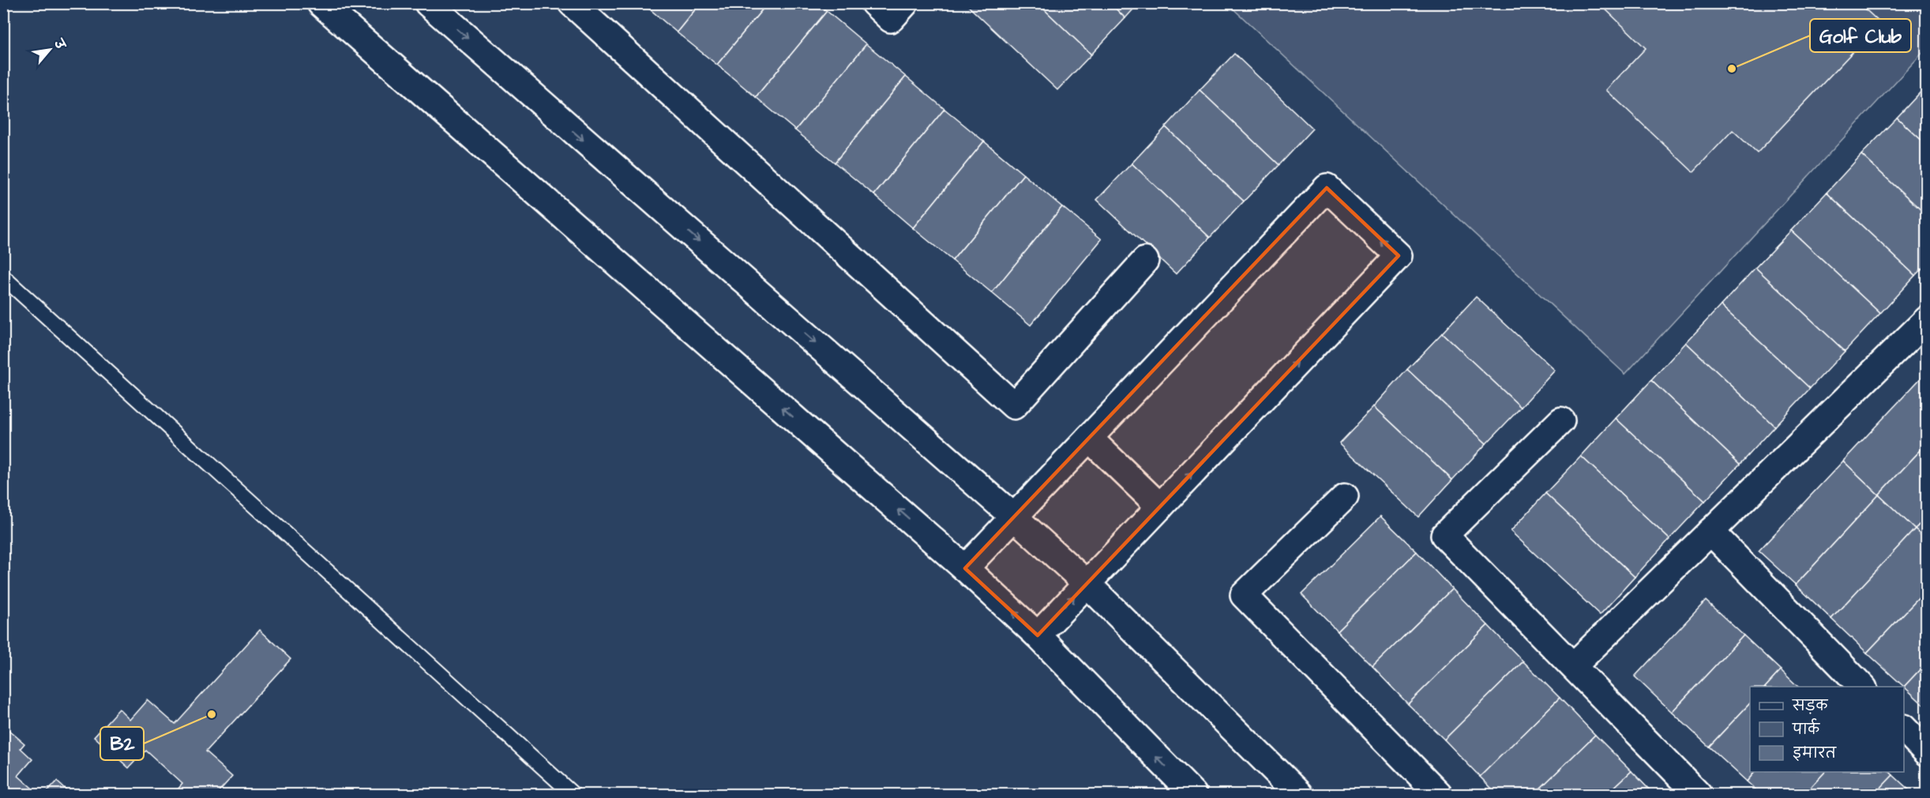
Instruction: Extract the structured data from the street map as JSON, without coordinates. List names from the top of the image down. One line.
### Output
{"places":["Golf Club","B2"],"legend":["सड़क","पार्क","इमारत"],"north":"top right"}
